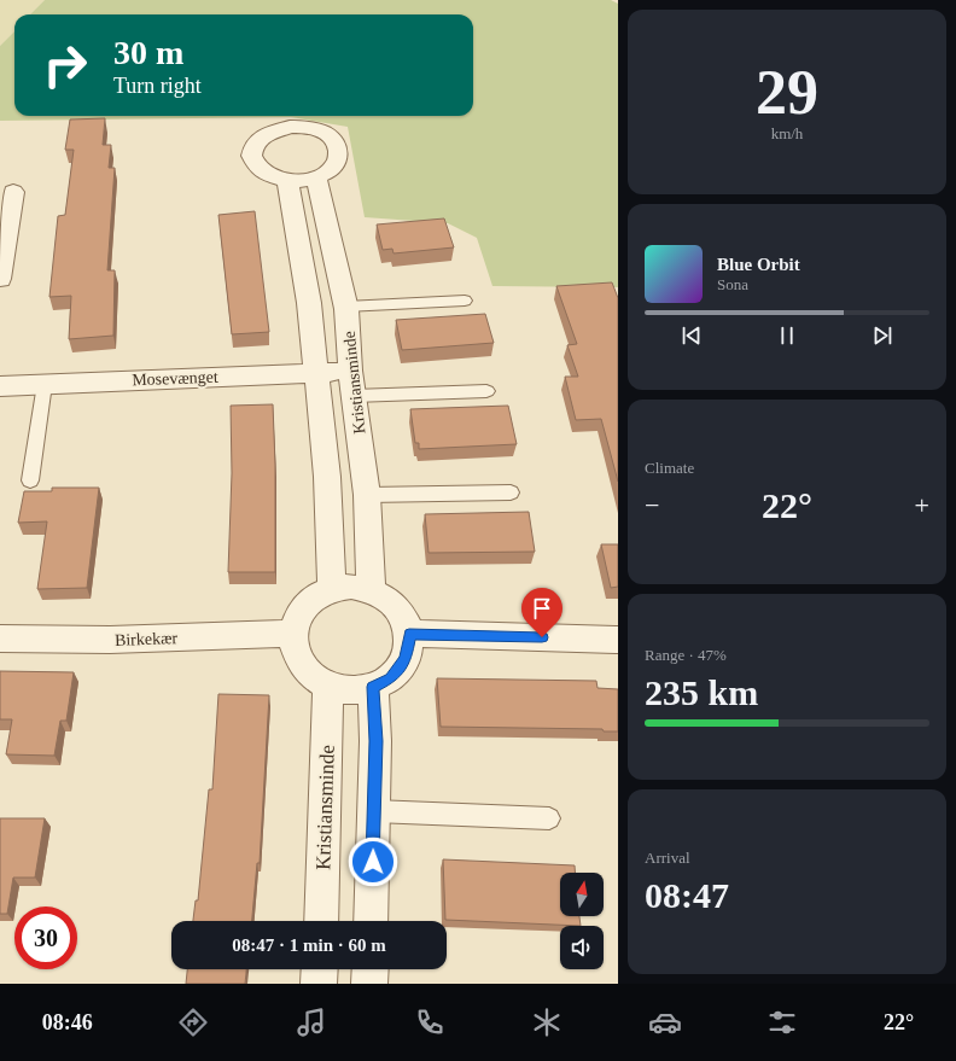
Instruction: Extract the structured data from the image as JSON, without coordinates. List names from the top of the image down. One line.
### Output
{"streets":{"street":["Mosevænget","Kristiansminde","Birkekær"]},"crossings":[["Mosevænget","Kristiansminde"],["Kristiansminde","Birkekær"]],"north":"top","page":{"tile":[["29","km/h"],"Climate",["Range · 47%","235 km"],["Arrival","08:47"]],"turn":["30 m","Turn right"],"song":["Blue Orbit","Sona"],"heat":["−","22°","+"],"limit":"30","trip":"08:47 · 1 min · 60 m","tabs":["08:46","22°"]}}
